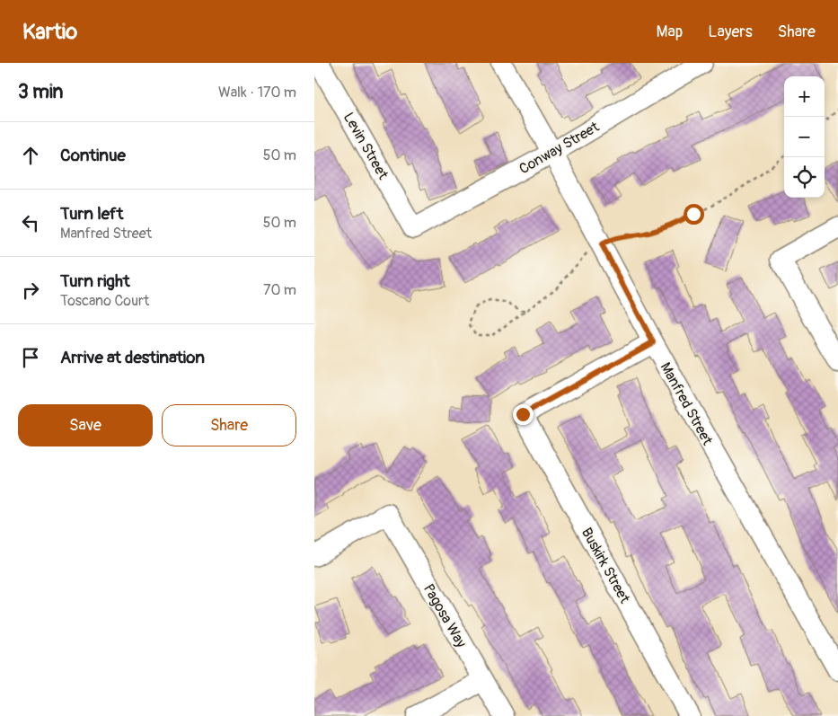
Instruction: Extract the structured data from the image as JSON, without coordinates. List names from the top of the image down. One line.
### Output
{"streets":{"street":["Levin Street","Conway Street","Manfred Street","Buskirk Street","Pagosa Way"]},"crossings":[["Levin Street","Conway Street"],["Conway Street","Manfred Street"],["Manfred Street","Buskirk Street"]],"page":{"header":"Kartio","nav":["Map","Layers","Share"],"heading":["3 min","Walk · 170 m"],"map_buttons":["+","−"],"list":[["Continue","50 m"],["Turn left","Manfred Street","50 m"],["Turn right","Toscano Court","70 m"],"Arrive at destination"],"buttons":["Save","Share"]}}
